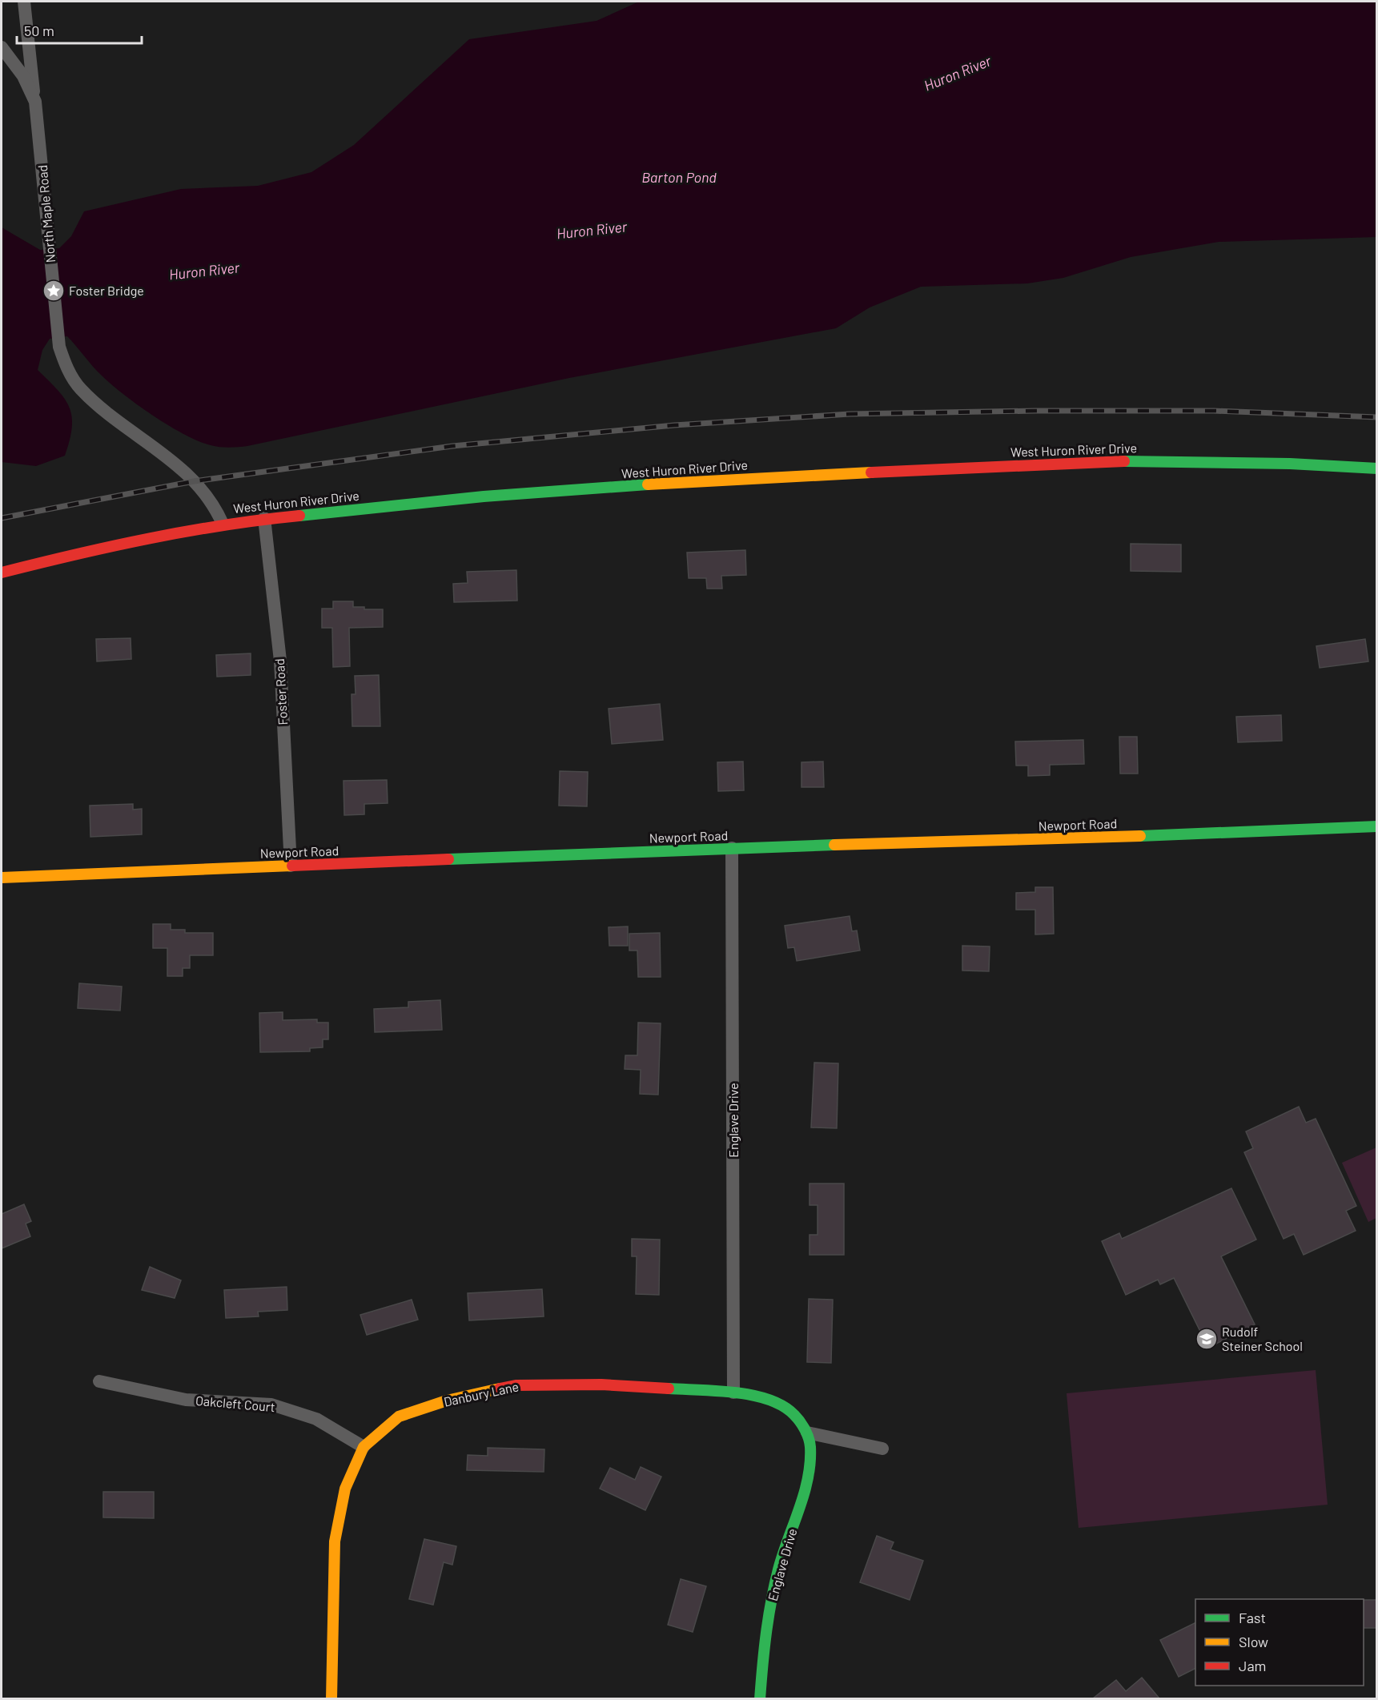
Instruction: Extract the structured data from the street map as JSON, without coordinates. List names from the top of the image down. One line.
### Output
{"streets":{"street":["North Maple Road","West Huron River Drive","Foster Road","Newport Road","Englave Drive","Danbury Lane","Oakcleft Court"]},"crossings":[["North Maple Road","West Huron River Drive"],["West Huron River Drive","Foster Road"],["Foster Road","Newport Road"],["Newport Road","Englave Drive"],["Englave Drive","Danbury Lane"],["Danbury Lane","Oakcleft Court"]],"water":["Huron River","Barton Pond"],"places":{"place":["Foster Bridge"],"school or university":["Rudolf Steiner School"]},"legend":["Fast","Slow","Jam"],"scale_bar":"50 m"}
